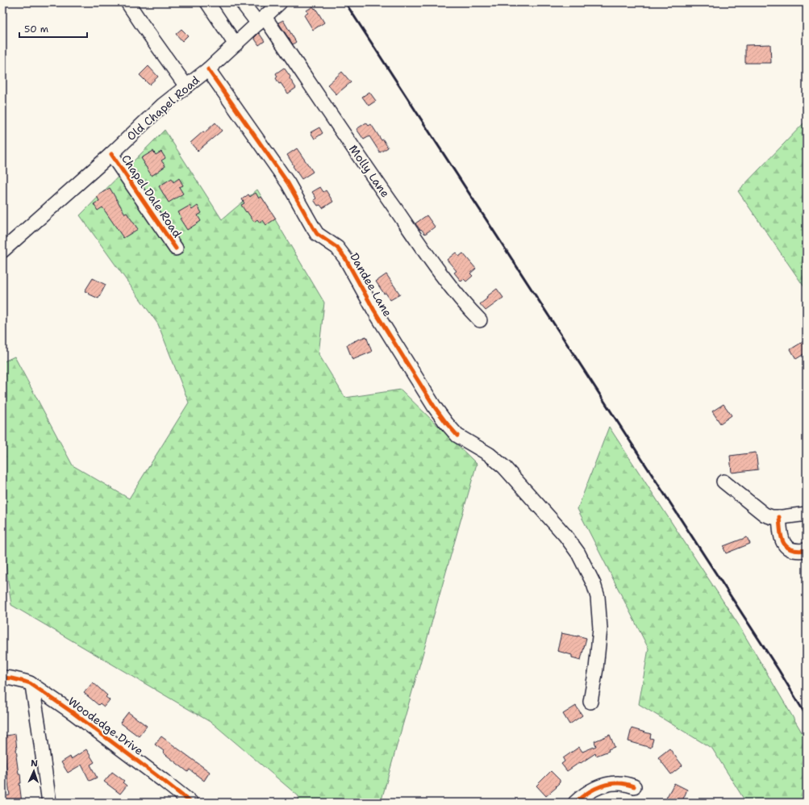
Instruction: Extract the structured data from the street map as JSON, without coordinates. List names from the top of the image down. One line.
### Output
{"streets":{"street":["Old Chapel Road","Molly Lane","Chapel Dale Road","Dandee Lane","Woodedge Drive"]},"crossings":[["Old Chapel Road","Molly Lane"],["Old Chapel Road","Chapel Dale Road"],["Old Chapel Road","Dandee Lane"]],"scale_bar":"50 m","north":"top"}
